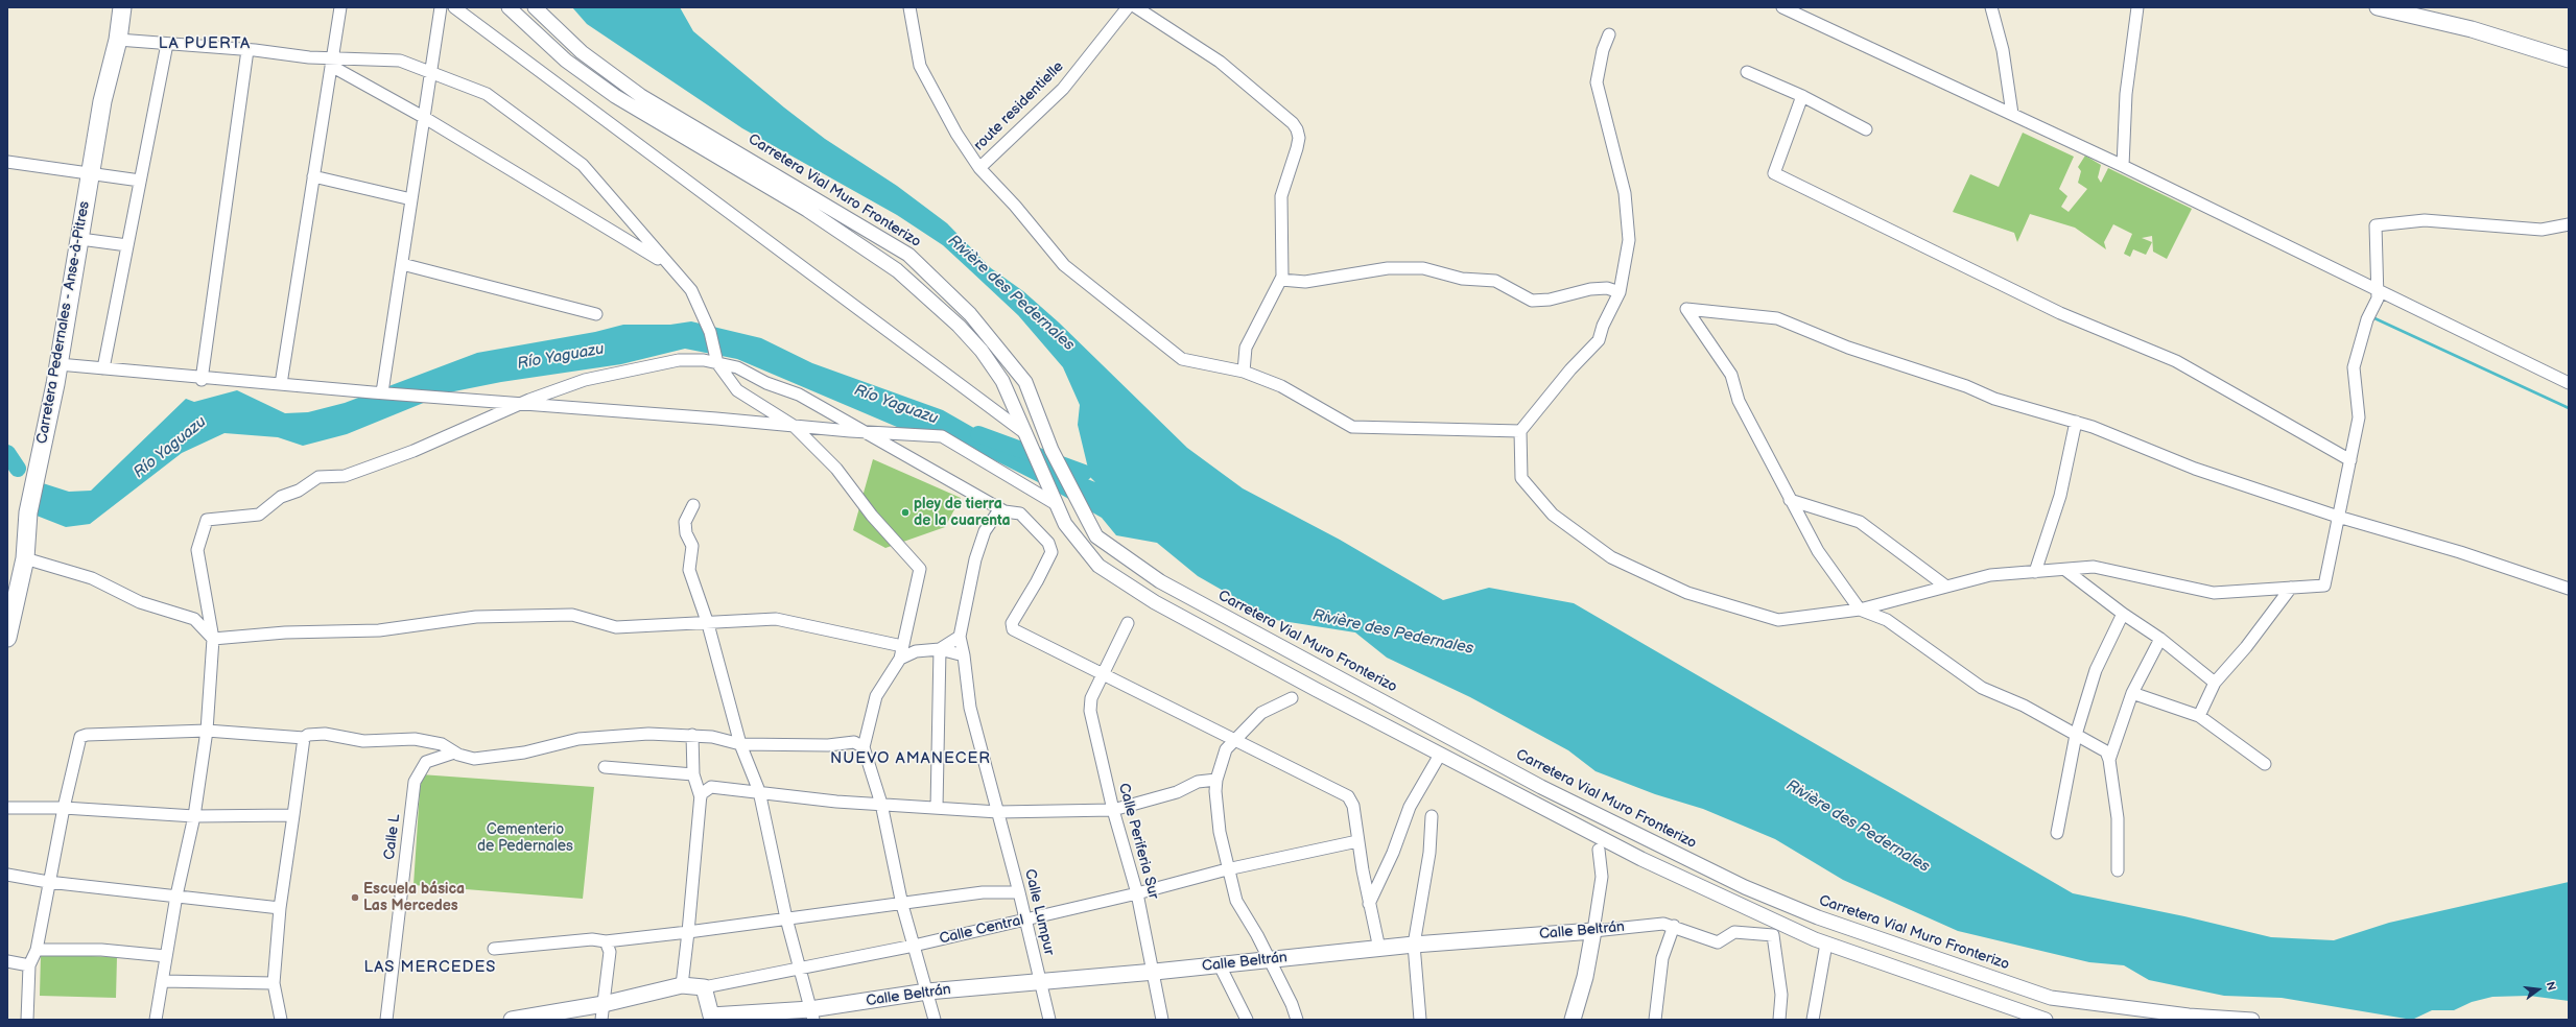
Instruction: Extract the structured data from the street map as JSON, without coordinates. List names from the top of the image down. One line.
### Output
{"streets":{"main road":["Carretera Pedernales - Anse-à-Pitres","Calle Central","Calle Beltrán"],"street":["route residentielle","Carretera Vial Muro Fronterizo","Calle L","Calle Periferia Sur","Calle Lumpur"]},"crossings":[["Calle Periferia Sur","Calle Central"],["Calle Periferia Sur","Calle Beltrán"],["Calle Lumpur","Calle Central"],["Calle Lumpur","Calle Beltrán"]],"districts":["LA PUERTA","NUEVO AMANECER","LAS MERCEDES"],"water":["Rivière des Pedernales","Río Yaguazu"],"parks":["Cementerio de Pedernales"],"places":["pley de tierra de la cuarenta","Escuela básica Las Mercedes"],"north":"right"}
